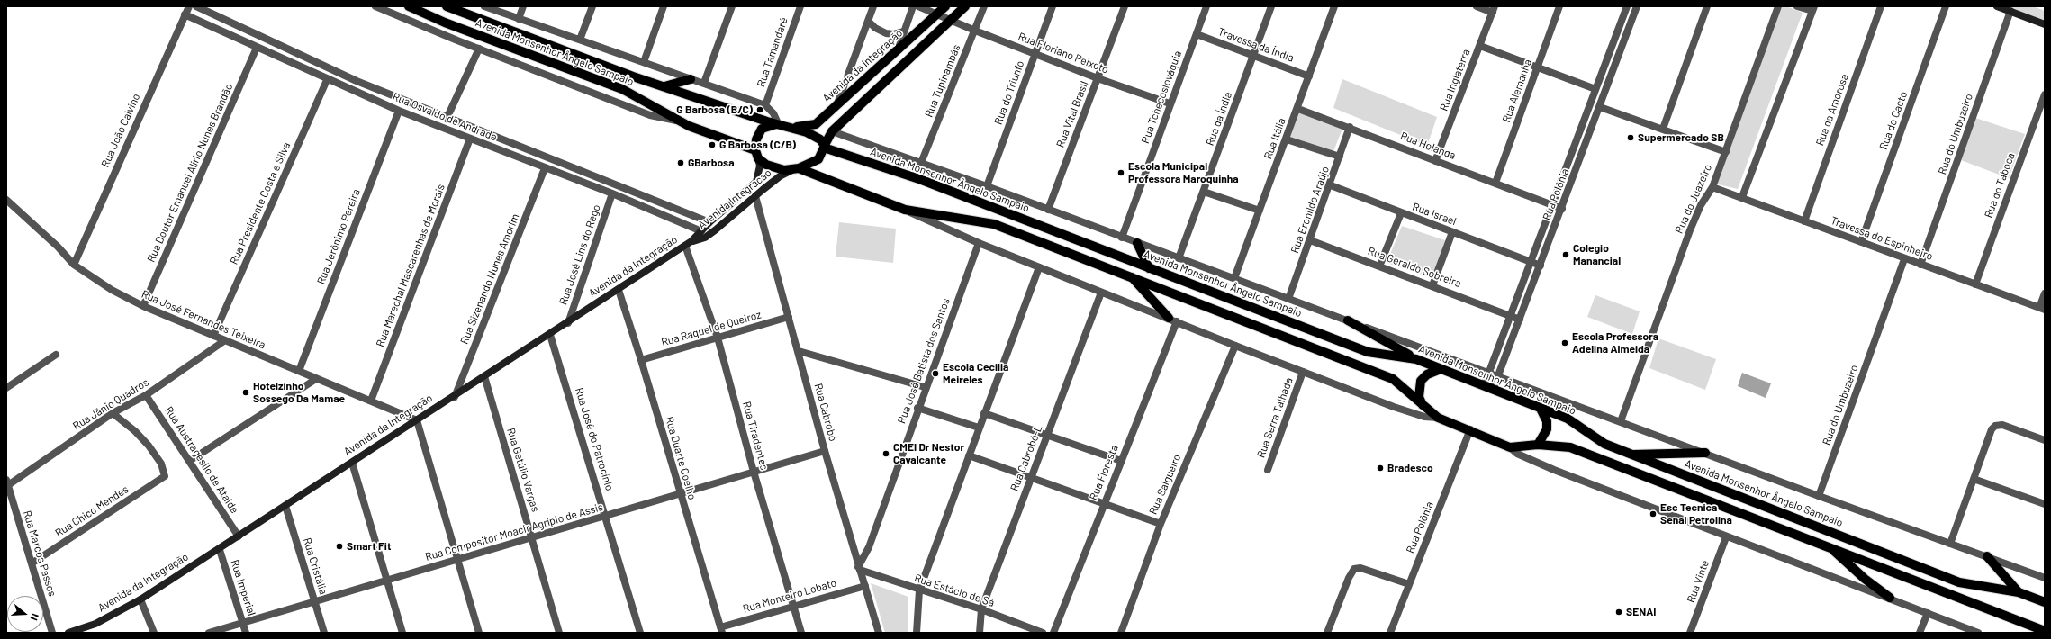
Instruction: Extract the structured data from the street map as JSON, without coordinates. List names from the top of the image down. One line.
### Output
{"streets":{"main road":["Avenida Monsenhor Ângelo Sampaio","Avenida da Integração","Avenida Integracao"],"street":["Travessa da Índia","Rua Tamandaré","Rua Floriano Peixoto","Rua Inglaterra","Rua Tupinambás","Rua Alemanha","Rua do Triunfo","Rua Tchecoslováquia","Rua da Amorosa","Rua Vital Brasil","Rua Osvaldo de Andrade","Rua da Índia","Rua do Cacto","Rua João Calvino","Rua do Umbuzeiro","Rua Itália","Rua Holanda","Rua Doutor Emanuel Alírio Nunes Brandão","Rua do Taboca","Rua Polônia","Rua do Juazeiro","Rua Presidente Costa e Silva","Rua Eronildo Araújo","Rua Israel","Rua Jerônimo Pereira","Travessa do Espinheiro","Rua José Lins do Rego","Rua Marechal Mascarenhas de Morais","Rua Geraldo Sobreira","Rua Sizenando Nunes Amorim","Rua José Fernandes Teixeira","Rua Raquel de Queiroz","Rua José Batista dos Santos","Rua Jânio Quadros","Rua Cabrobó","Rua Serra Talhada","Rua Tiradentes","Rua José do Patrocínio","Rua Duarte Coelho","Rua Cabrobó-L","Rua Austragesilo de Ataide","Rua Getúlio Vargas","Rua Floresta","Rua Salgueiro","Rua Chico Mendes","Rua Compositor Moacir Agrípio de Assis","Rua Marcos Passos","Rua Cristália","Rua Vinte","Rua Imperial","Rua Estácio de Sá","Rua Monteiro Lobato"]},"crossings":[["Travessa da Índia","Rua Tchecoslováquia"],["Travessa da Índia","Rua da Índia"],["Travessa da Índia","Rua Itália"],["Avenida Monsenhor Ângelo Sampaio","Rua Tamandaré"],["Avenida Monsenhor Ângelo Sampaio","Avenida da Integração"],["Avenida Monsenhor Ângelo Sampaio","Rua Tupinambás"],["Avenida Monsenhor Ângelo Sampaio","Rua do Triunfo"],["Avenida Monsenhor Ângelo Sampaio","Rua Tchecoslováquia"],["Avenida Monsenhor Ângelo Sampaio","Rua Vital Brasil"],["Avenida Monsenhor Ângelo Sampaio","Rua da Índia"],["Avenida Monsenhor Ângelo Sampaio","Rua do Umbuzeiro"],["Avenida Monsenhor Ângelo Sampaio","Rua Itália"],["Avenida Monsenhor Ângelo Sampaio","Rua Polônia"],["Avenida Monsenhor Ângelo Sampaio","Avenida Integracao"],["Avenida Monsenhor Ângelo Sampaio","Rua do Juazeiro"],["Avenida Monsenhor Ângelo Sampaio","Rua Eronildo Araújo"],["Avenida Monsenhor Ângelo Sampaio","Rua José Batista dos Santos"],["Avenida Monsenhor Ângelo Sampaio","Rua Serra Talhada"],["Avenida Monsenhor Ângelo Sampaio","Rua Cabrobó-L"],["Avenida Monsenhor Ângelo Sampaio","Rua Floresta"],["Avenida Monsenhor Ângelo Sampaio","Rua Salgueiro"],["Avenida Monsenhor Ângelo Sampaio","Rua Vinte"],["Rua Floriano Peixoto","Avenida da Integração"],["Rua Floriano Peixoto","Rua Tupinambás"],["Rua Floriano Peixoto","Rua do Triunfo"],["Rua Floriano Peixoto","Rua Tchecoslováquia"],["Rua Floriano Peixoto","Rua Vital Brasil"],["Avenida da Integração","Avenida Integracao"],["Avenida da Integração","Rua José Lins do Rego"],["Avenida da Integração","Rua Sizenando Nunes Amorim"],["Avenida da Integração","Rua José Fernandes Teixeira"],["Avenida da Integração","Rua Tiradentes"],["Avenida da Integração","Rua José do Patrocínio"],["Avenida da Integração","Rua Duarte Coelho"],["Avenida da Integração","Rua Austragesilo de Ataide"],["Avenida da Integração","Rua Getúlio Vargas"],["Avenida da Integração","Rua Cristália"],["Avenida da Integração","Rua Imperial"],["Rua Inglaterra","Rua Holanda"],["Rua Alemanha","Rua Holanda"],["Rua da Amorosa","Travessa do Espinheiro"],["Rua Osvaldo de Andrade","Rua João Calvino"],["Rua Osvaldo de Andrade","Rua Doutor Emanuel Alírio Nunes Brandão"],["Rua Osvaldo de Andrade","Rua Presidente Costa e Silva"],["Rua Osvaldo de Andrade","Rua Jerônimo Pereira"],["Rua Osvaldo de Andrade","Rua José Lins do Rego"],["Rua Osvaldo de Andrade","Rua Marechal Mascarenhas de Morais"],["Rua Osvaldo de Andrade","Rua Sizenando Nunes Amorim"],["Rua do Cacto","Travessa do Espinheiro"],["Rua João Calvino","Rua José Fernandes Teixeira"],["Rua do Umbuzeiro","Travessa do Espinheiro"],["Rua Itália","Rua Holanda"],["Rua Holanda","Rua Polônia"],["Rua Holanda","Rua Eronildo Araújo"],["Rua Doutor Emanuel Alírio Nunes Brandão","Rua José Fernandes Teixeira"],["Rua do Taboca","Travessa do Espinheiro"],["Rua Polônia","Rua Israel"],["Rua Polônia","Rua Geraldo Sobreira"],["Avenida Integracao","Rua Cabrobó"],["Avenida Integracao","Rua Tiradentes"],["Rua do Juazeiro","Travessa do Espinheiro"],["Rua Presidente Costa e Silva","Rua José Fernandes Teixeira"],["Rua Eronildo Araújo","Rua Israel"],["Rua Eronildo Araújo","Rua Geraldo Sobreira"],["Rua Jerônimo Pereira","Rua José Fernandes Teixeira"],["Rua Marechal Mascarenhas de Morais","Rua José Fernandes Teixeira"],["Rua José Fernandes Teixeira","Rua Jânio Quadros"],["Rua Raquel de Queiroz","Rua Cabrobó"],["Rua Raquel de Queiroz","Rua Tiradentes"],["Rua Raquel de Queiroz","Rua Duarte Coelho"],["Rua José Batista dos Santos","Rua Cabrobó"],["Rua José Batista dos Santos","Rua Estácio de Sá"],["Rua Jânio Quadros","Rua Austragesilo de Ataide"],["Rua Jânio Quadros","Rua Chico Mendes"],["Rua Jânio Quadros","Rua Marcos Passos"],["Rua Cabrobó","Rua Compositor Moacir Agrípio de Assis"],["Rua Cabrobó","Rua Estácio de Sá"],["Rua Cabrobó","Rua Monteiro Lobato"],["Rua Tiradentes","Rua Compositor Moacir Agrípio de Assis"],["Rua Tiradentes","Rua Monteiro Lobato"],["Rua José do Patrocínio","Rua Compositor Moacir Agrípio de Assis"],["Rua Duarte Coelho","Rua Compositor Moacir Agrípio de Assis"],["Rua Duarte Coelho","Rua Monteiro Lobato"],["Rua Cabrobó-L","Rua Estácio de Sá"],["Rua Getúlio Vargas","Rua Compositor Moacir Agrípio de Assis"],["Rua Chico Mendes","Rua Marcos Passos"],["Rua Compositor Moacir Agrípio de Assis","Rua Cristália"],["Rua Compositor Moacir Agrípio de Assis","Rua Imperial"]],"places":["G Barbosa (B/C)","Supermercado SB","G Barbosa (C/B)","GBarbosa","Escola Municipal Professora Maroquinha","Colegio Manancial","Escola Professora Adelina Almeida","Escola Cecilia Meireles","Hotelzinho Sossego Da Mamae","CMEI Dr Nestor Cavalcante","Bradesco","Esc Tecnica Senai Petrolina","Smart Fit","SENAI"],"north":"right"}
